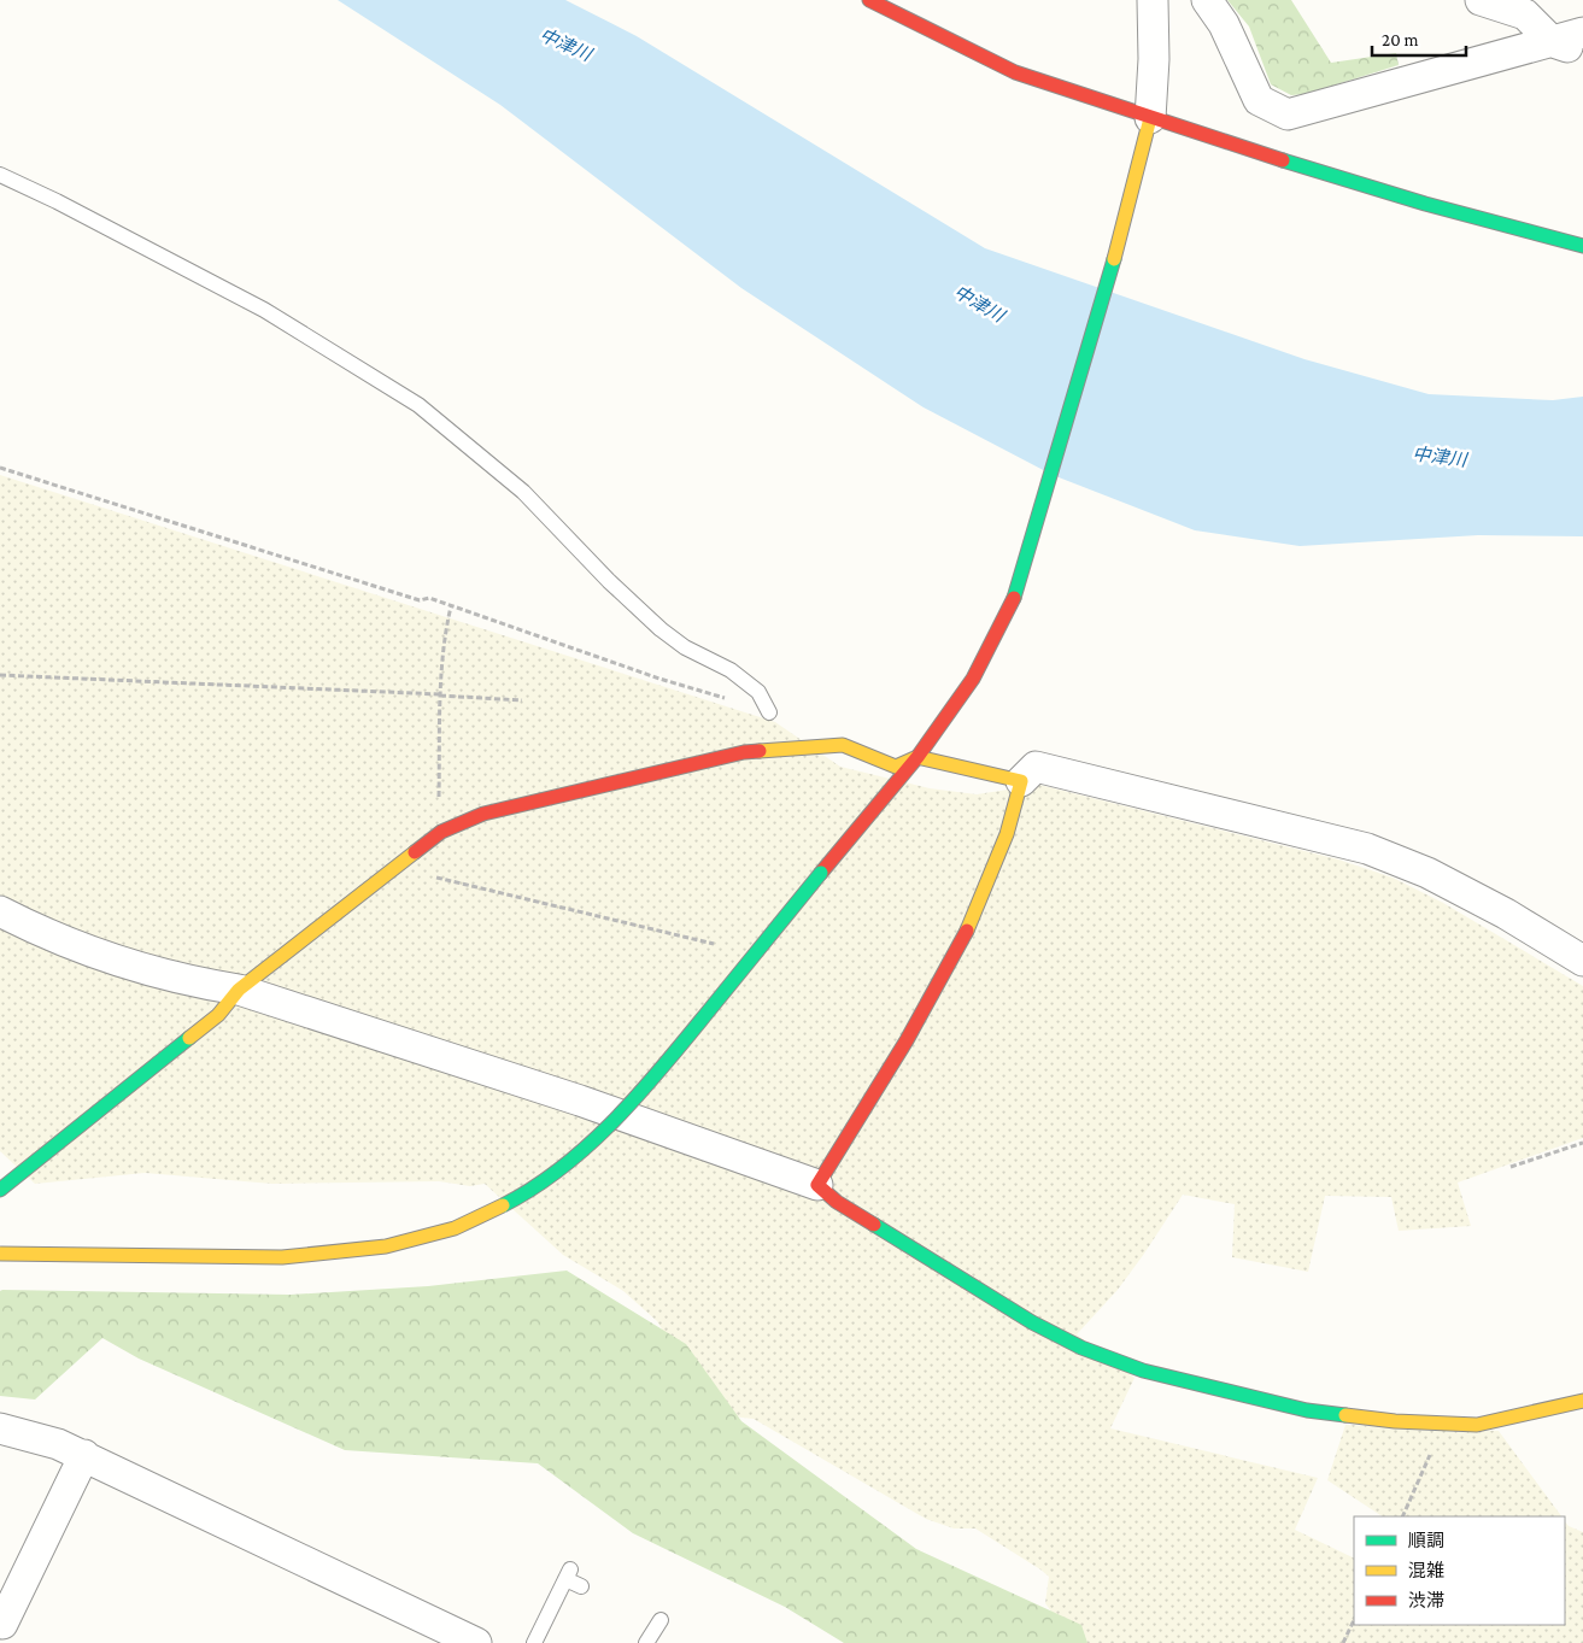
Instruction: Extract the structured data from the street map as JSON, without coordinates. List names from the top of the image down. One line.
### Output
{"water":["中津川"],"legend":["順調","混雑","渋滞"],"scale_bar":"20 m"}
